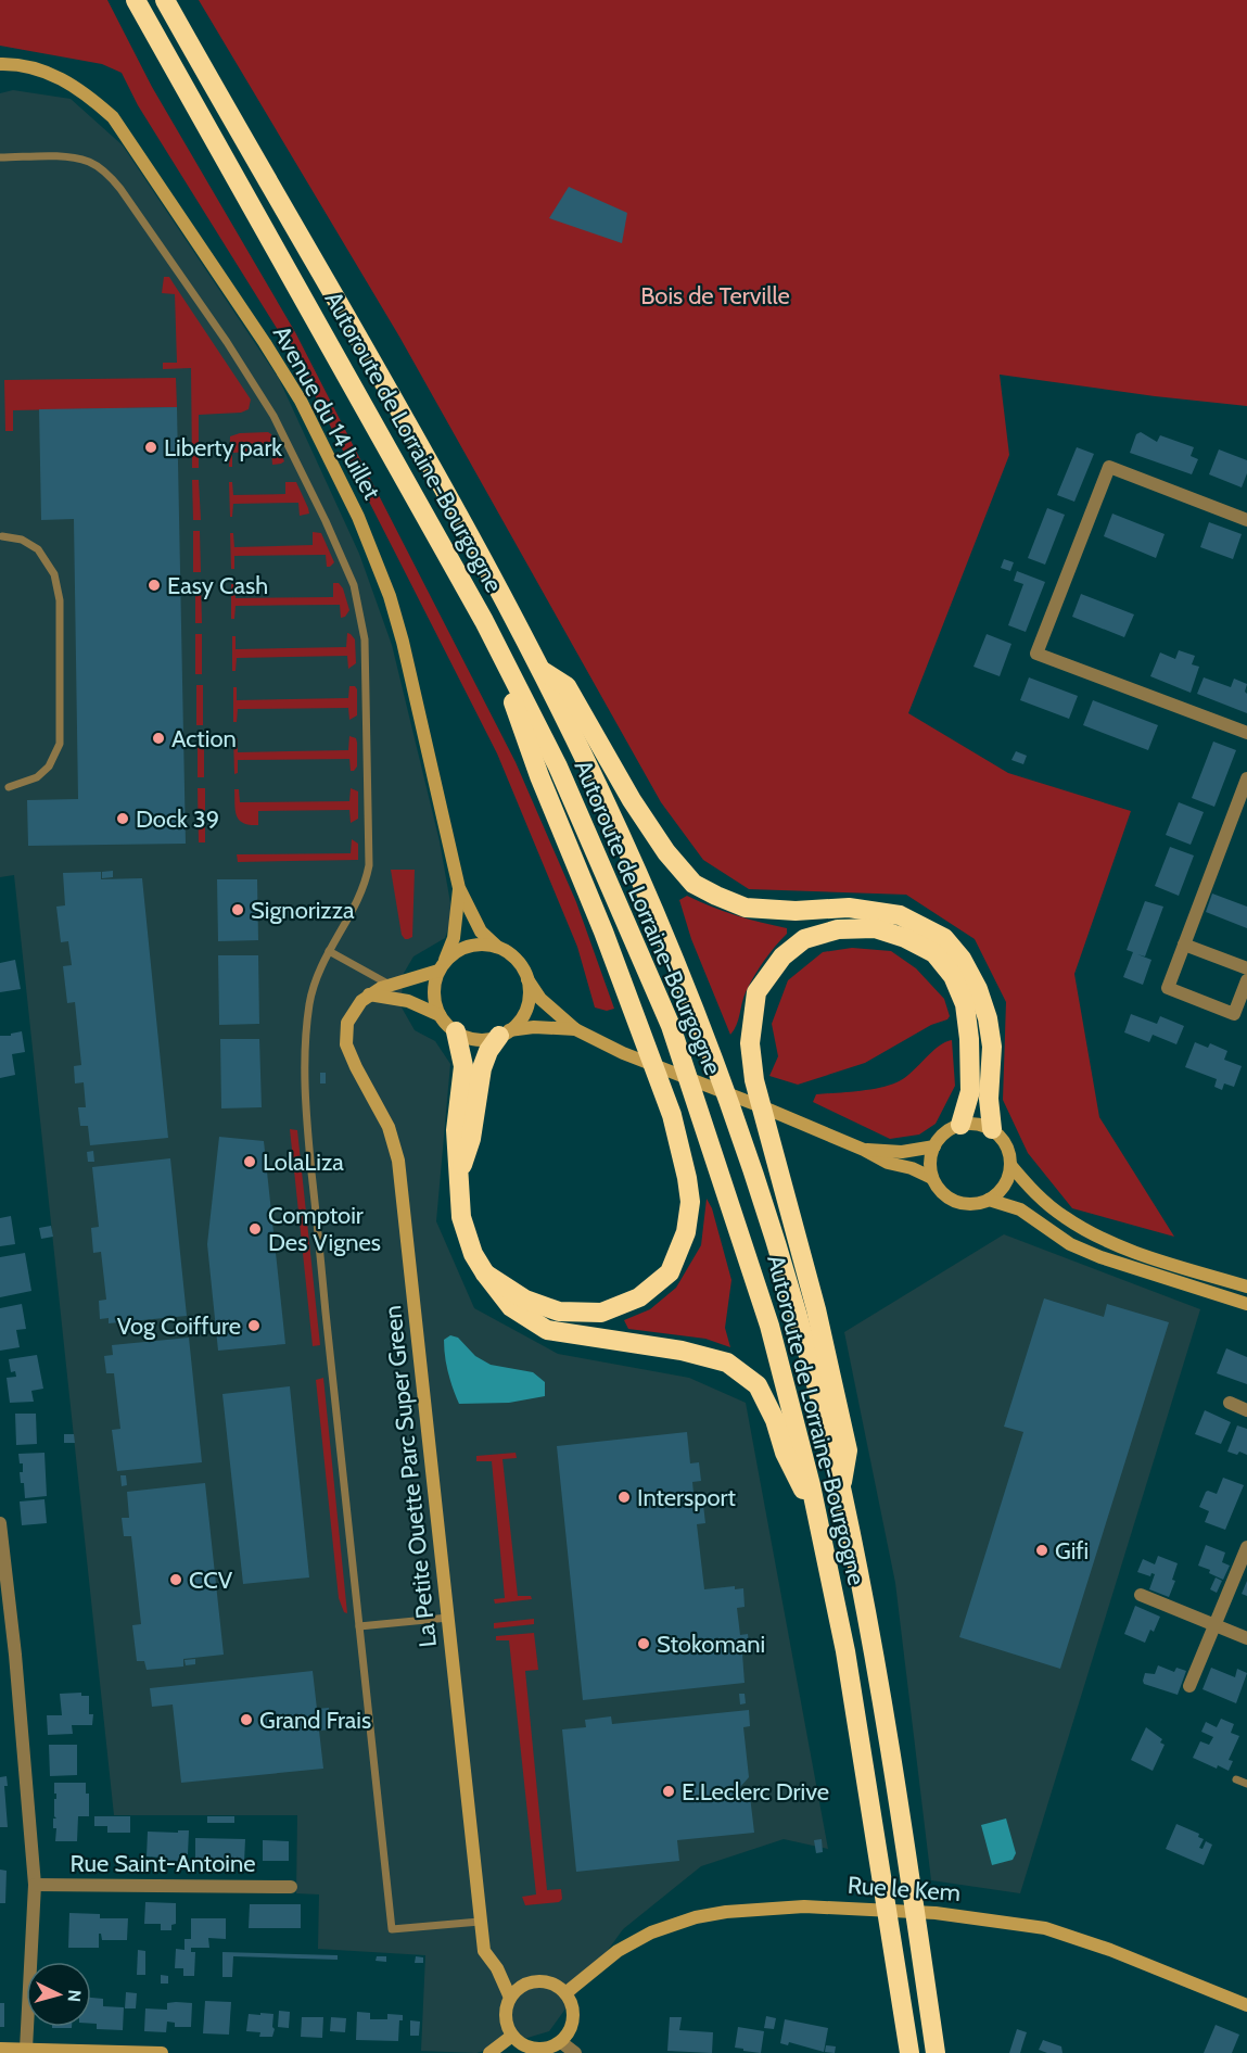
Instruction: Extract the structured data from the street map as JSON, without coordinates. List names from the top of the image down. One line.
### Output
{"streets":{"highway":["Autoroute de Lorraine-Bourgogne"],"main road":["Avenue du 14 Juillet","La Petite Ouette Parc Super Green","Rue le Kem"],"street":["Rue Saint-Antoine"]},"crossings":[["Avenue du 14 Juillet","La Petite Ouette Parc Super Green"],["La Petite Ouette Parc Super Green","Rue le Kem"]],"parks":["Bois de Terville"],"places":["Liberty park","Easy Cash","Action","Dock 39","Signorizza","LolaLiza","Comptoir Des Vignes","Vog Coiffure","Intersport","Gifi","CCV","Stokomani","Grand Frais","E.Leclerc Drive"],"north":"right"}
